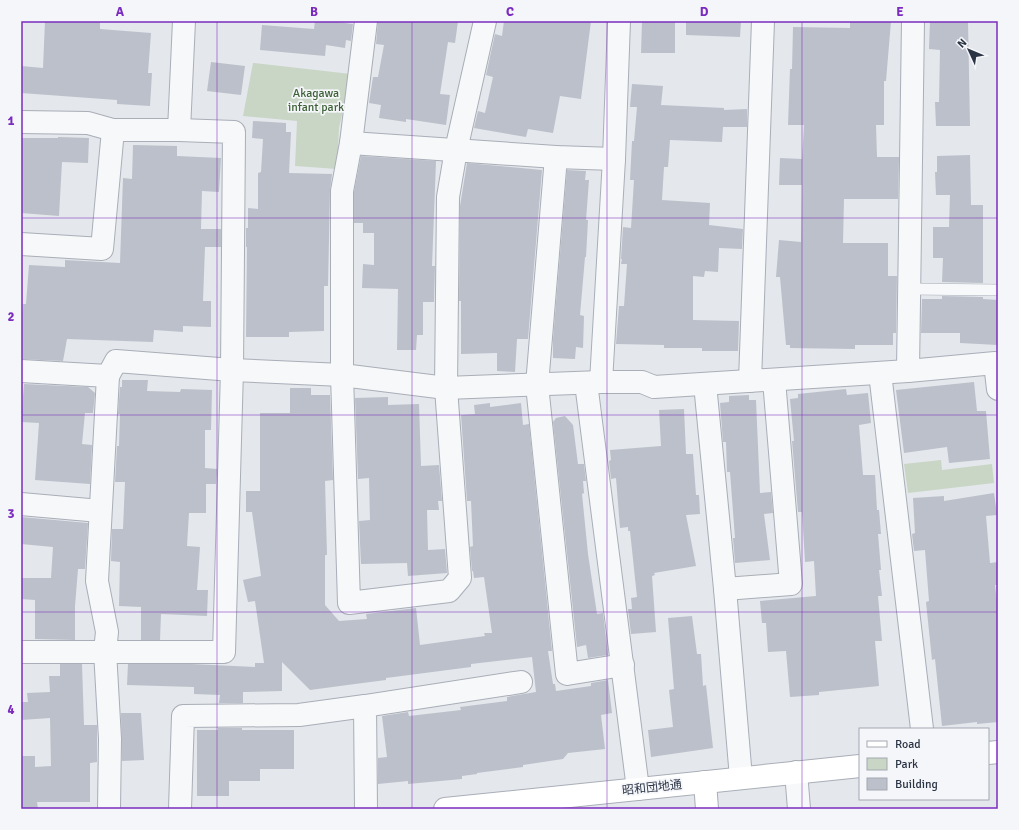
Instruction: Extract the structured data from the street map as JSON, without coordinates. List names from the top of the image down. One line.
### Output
{"streets":{"street":["昭和団地通"]},"parks":["Akagawa infant park"],"legend":["Road","Park","Building"],"north":"top left","grid":{"columns":["A","B","C","D","E"],"rows":["1","2","3","4"]}}
